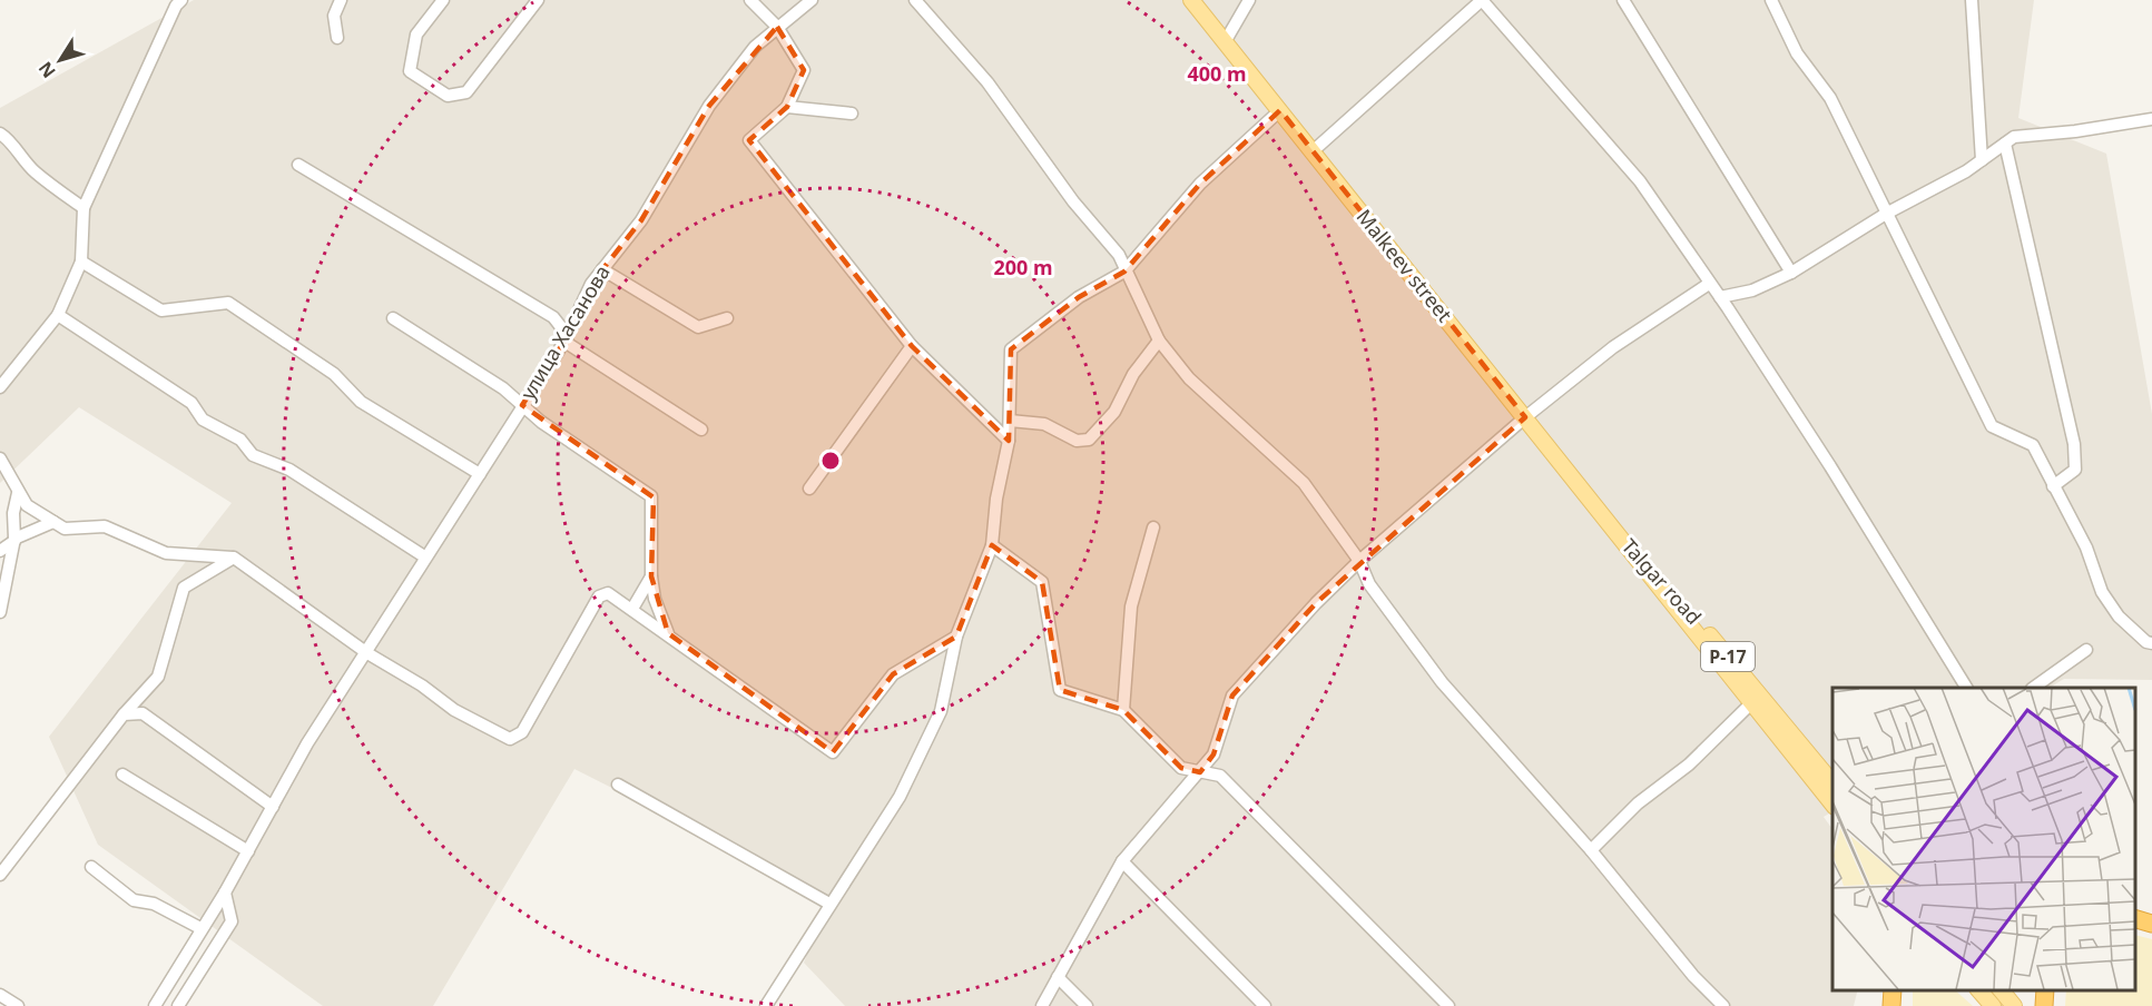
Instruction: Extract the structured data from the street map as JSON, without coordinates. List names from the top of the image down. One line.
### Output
{"streets":{"main road":["Malkeev street","Talgar road","P-17"],"street":["улица Хасанова"]},"crossings":[["Malkeev street","Talgar road"]],"north":"bottom left","rings":["400 m","200 m"]}
